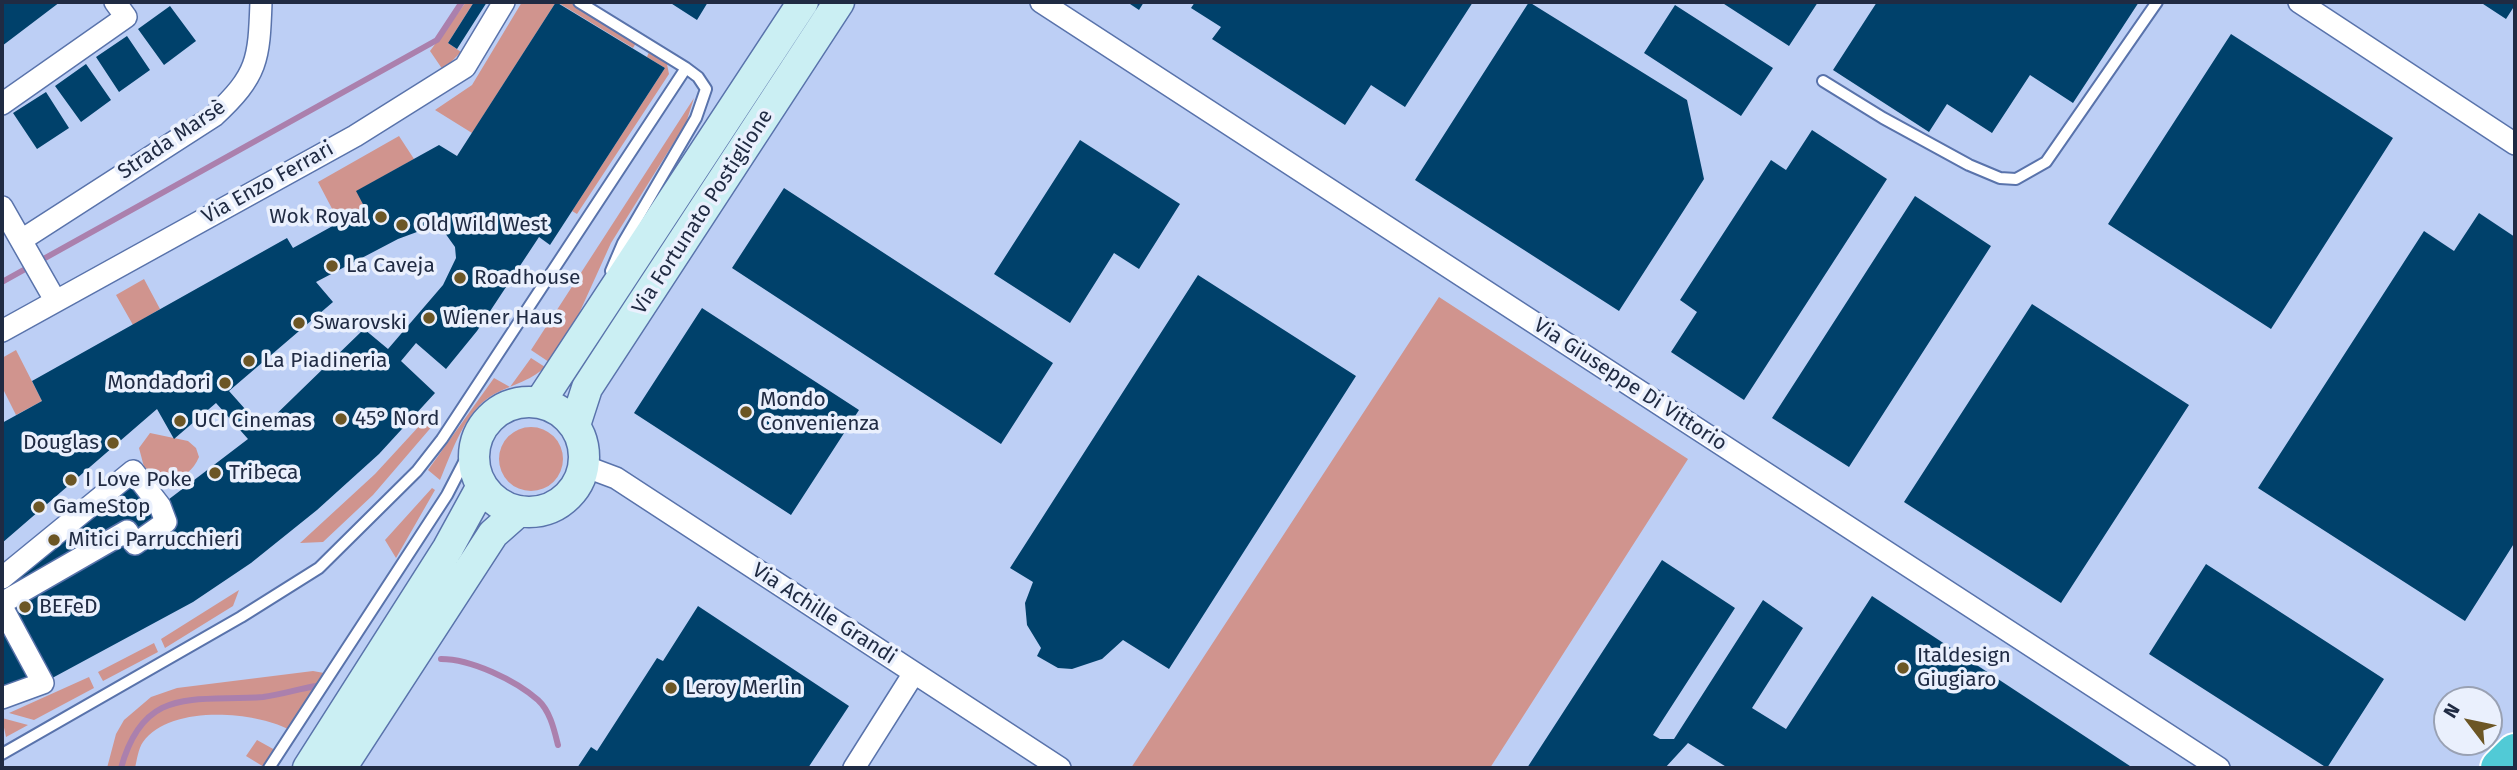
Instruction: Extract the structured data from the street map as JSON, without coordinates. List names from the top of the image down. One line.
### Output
{"streets":{"street":["Strada Marsè","Via Enzo Ferrari","Via Fortunato Postiglione","Via Giuseppe Di Vittorio","Via Achille Grandi"]},"crossings":[["Via Fortunato Postiglione","Via Achille Grandi"]],"places":["Wok Royal","Old Wild West","La Caveja","Roadhouse","Wiener Haus","Swarovski","La Piadineria","Mondadori","Mondo Convenienza","45° Nord","UCI Cinemas","Douglas","Tribeca","I Love Poke","GameStop","Mitici Parrucchieri","BEFeD","Italdesign Giugiaro","Leroy Merlin"],"north":"top left"}
